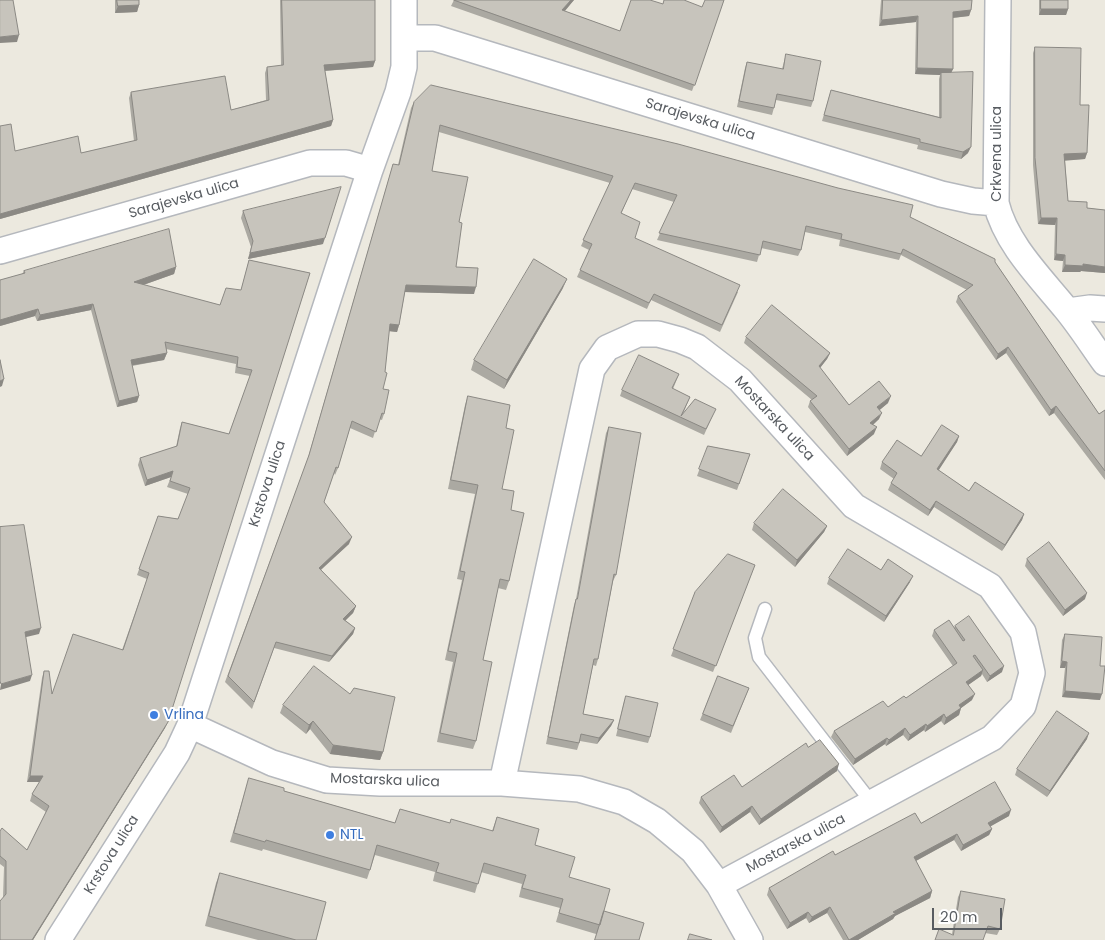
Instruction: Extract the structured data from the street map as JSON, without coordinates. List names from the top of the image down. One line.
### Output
{"streets":{"street":["Sarajevska ulica","Crkvena ulica","Mostarska ulica","Krstova ulica"]},"crossings":[["Sarajevska ulica","Crkvena ulica"],["Sarajevska ulica","Krstova ulica"],["Mostarska ulica","Krstova ulica"]],"places":["Vrlina","NTL"],"scale_bar":"20 m"}
